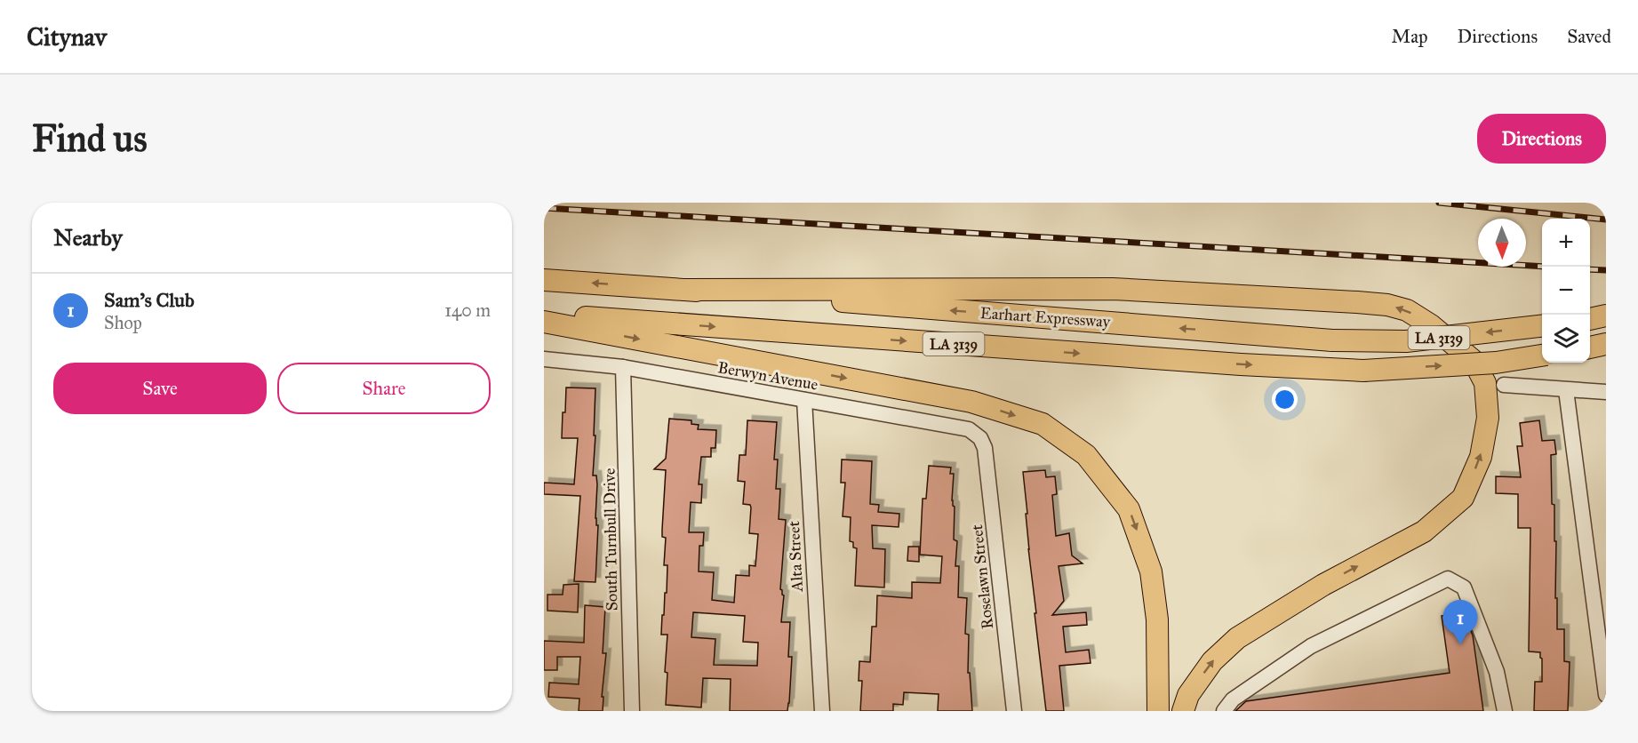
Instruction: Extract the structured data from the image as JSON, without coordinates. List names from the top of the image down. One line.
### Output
{"streets":{"highway":["Earhart Expressway","LA 3139"],"street":["Berwyn Avenue","South Turnbull Drive","Alta Street","Roselawn Street"]},"crossings":[["Berwyn Avenue","South Turnbull Drive"],["Berwyn Avenue","Alta Street"],["Berwyn Avenue","Roselawn Street"]],"north":"bottom","page":{"header":"Citynav","nav":["Map","Directions","Saved"],"buttons":["Directions",["Save","Share"]],"title":"Find us","heading":"Nearby","map_buttons":["+","−"],"list":[{"mark":"1","name":"Sam's Club","note":"Shop","value":"140 m"}],"pins":"1"}}
